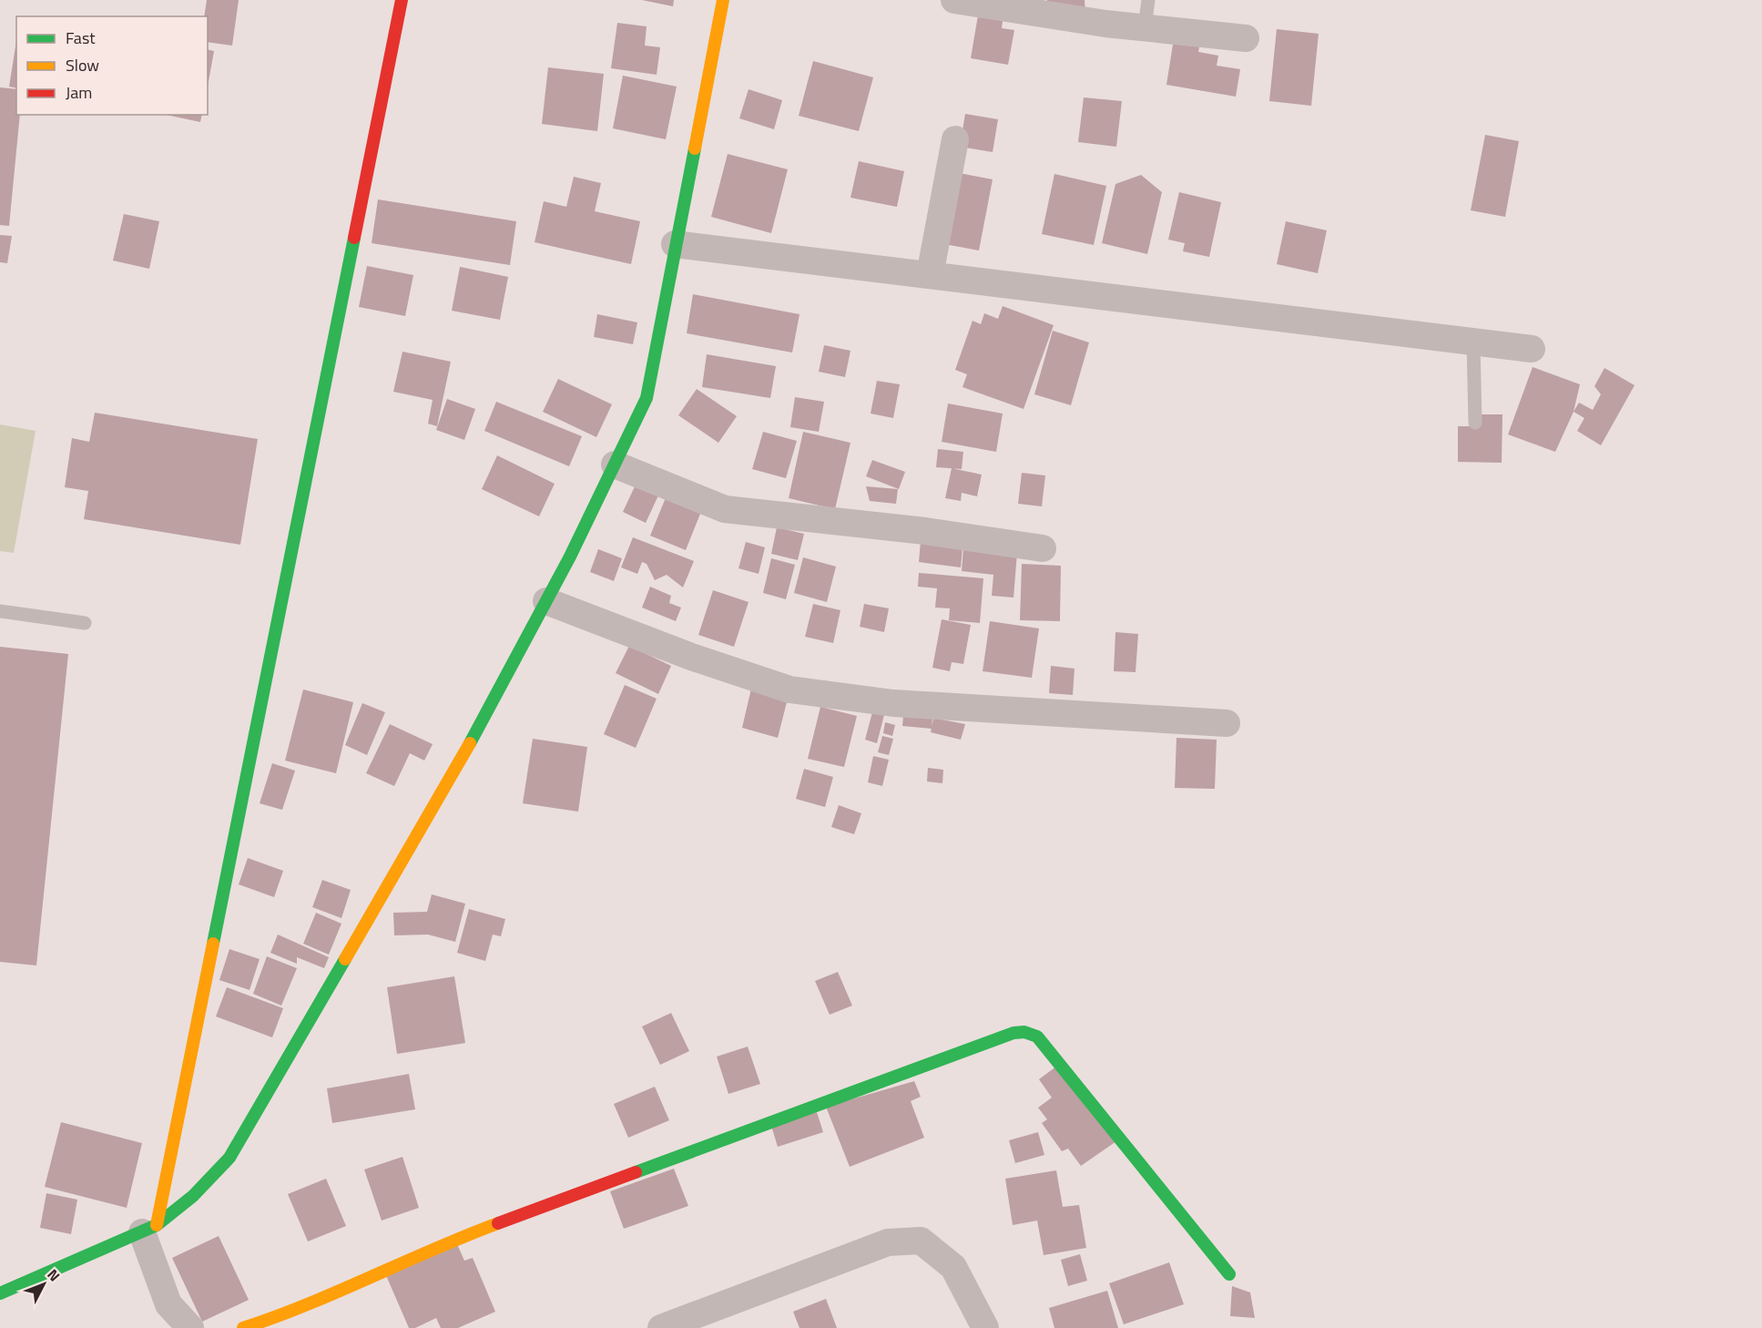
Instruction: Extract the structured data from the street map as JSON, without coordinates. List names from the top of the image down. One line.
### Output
{"legend":["Fast","Slow","Jam"],"north":"top right"}
